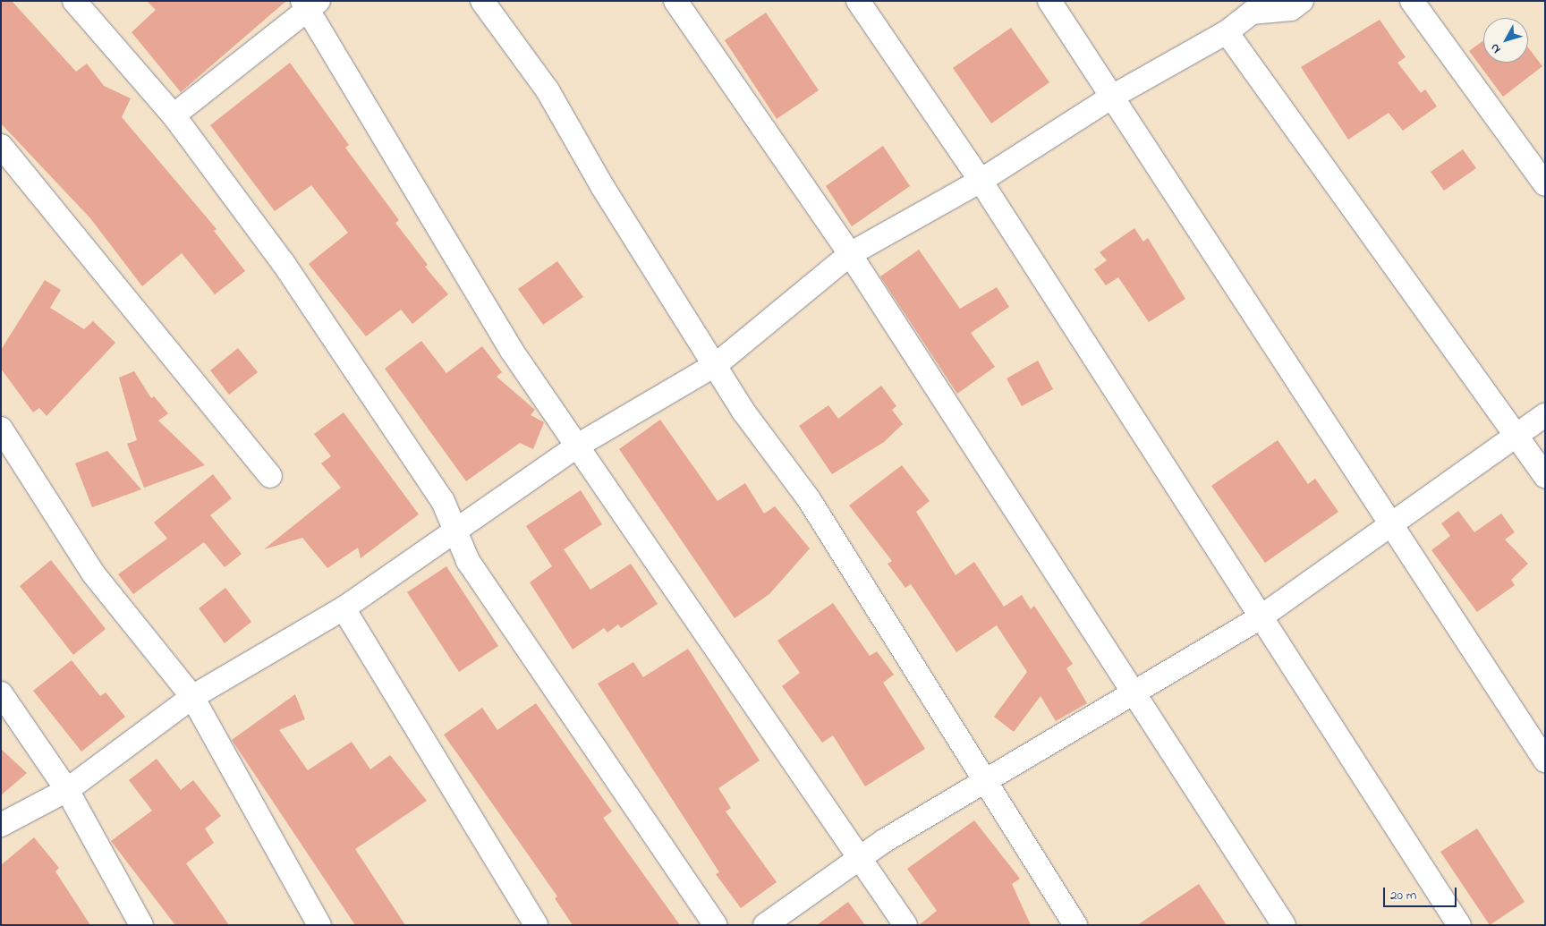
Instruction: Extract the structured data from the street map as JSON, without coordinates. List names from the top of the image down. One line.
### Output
{"scale_bar":"20 m","north":"bottom left"}
